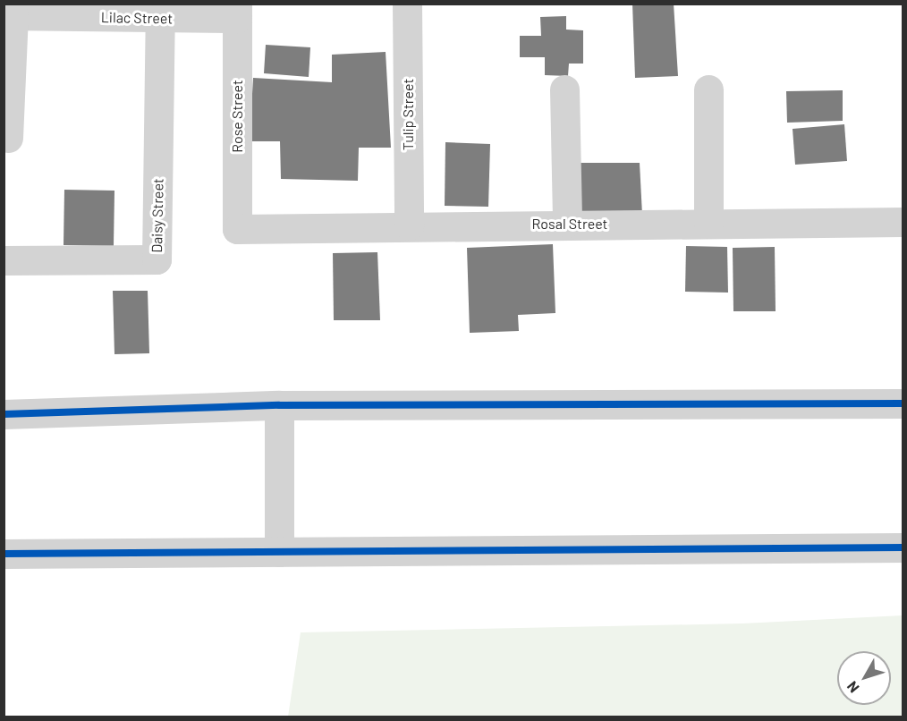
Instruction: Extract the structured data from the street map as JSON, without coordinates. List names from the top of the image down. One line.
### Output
{"streets":{"street":["Lilac Street","Tulip Street","Rose Street","Daisy Street","Rosal Street"]},"crossings":[["Lilac Street","Rose Street"],["Lilac Street","Daisy Street"],["Tulip Street","Rosal Street"],["Rose Street","Rosal Street"]],"north":"bottom left"}
